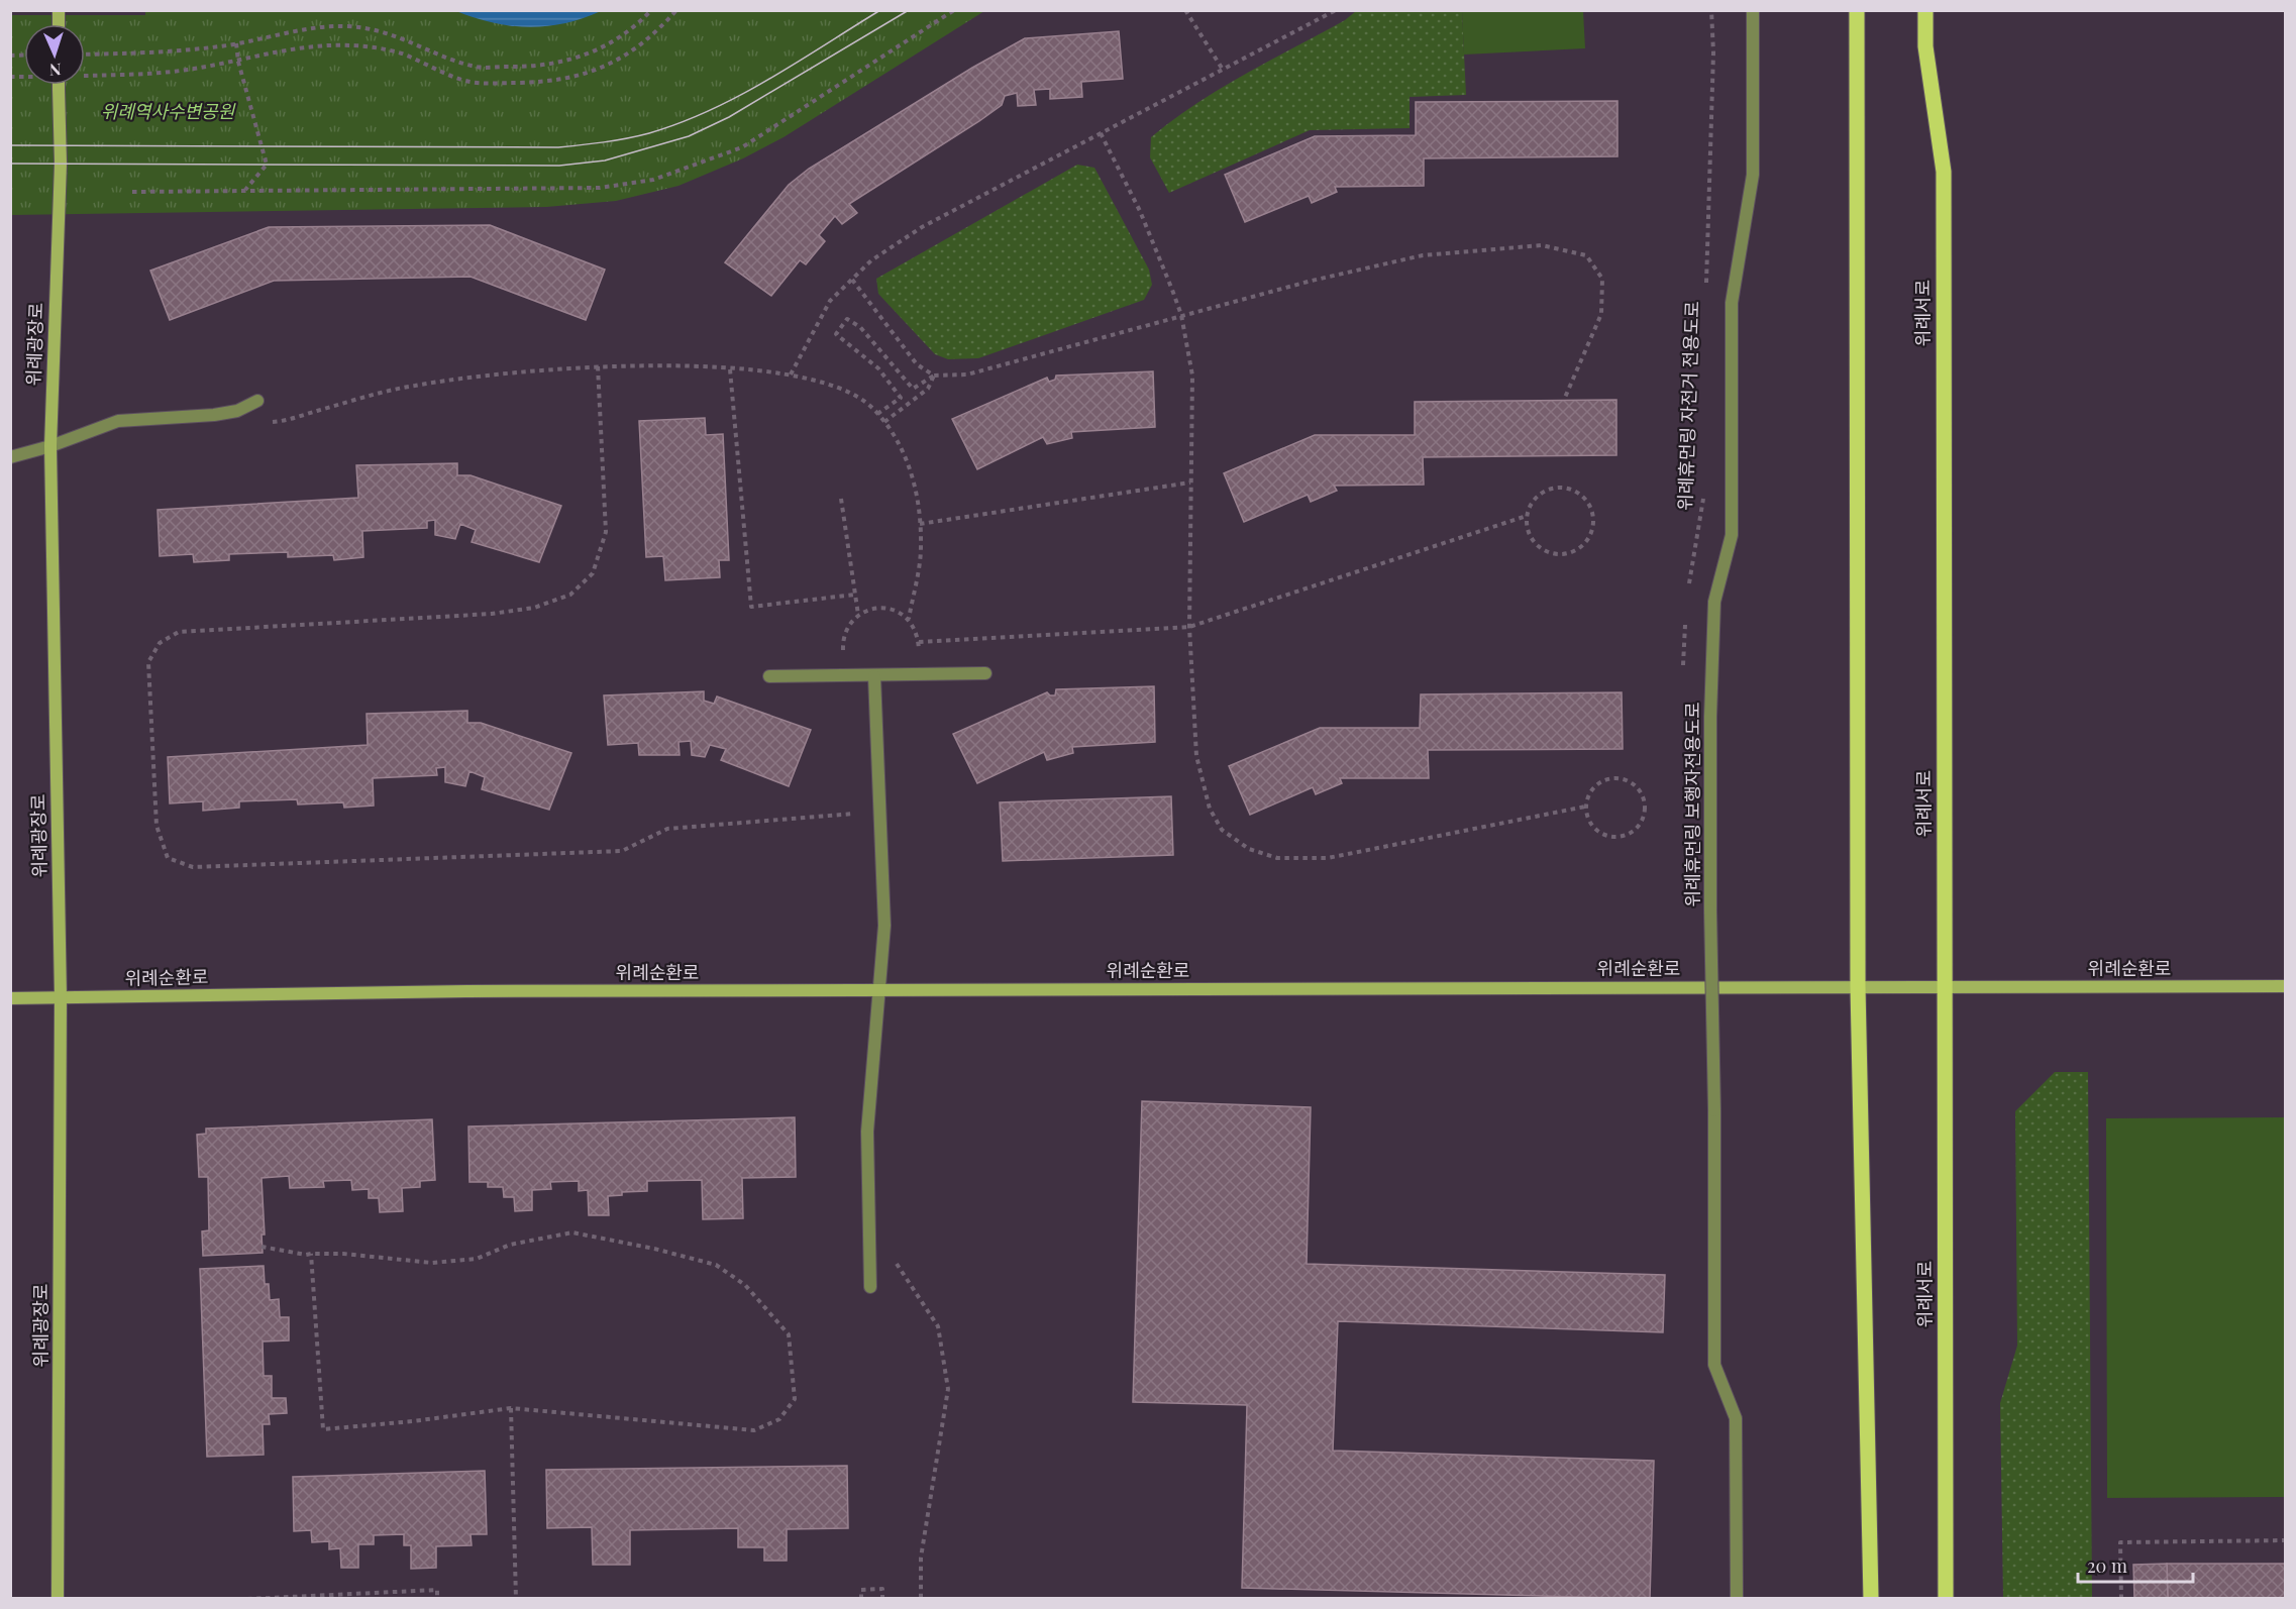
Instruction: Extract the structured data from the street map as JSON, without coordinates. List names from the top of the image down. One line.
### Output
{"streets":{"main road":["위례서로"],"street":["위례광장로","위례휴먼링 보행자전용도로","위례순환로"],"path":["위례휴먼링 자전거 전용도로"]},"crossings":[["위례서로","위례순환로"],["위례광장로","위례순환로"]],"parks":["위례역사수변공원"],"scale_bar":"20 m","north":"bottom"}
